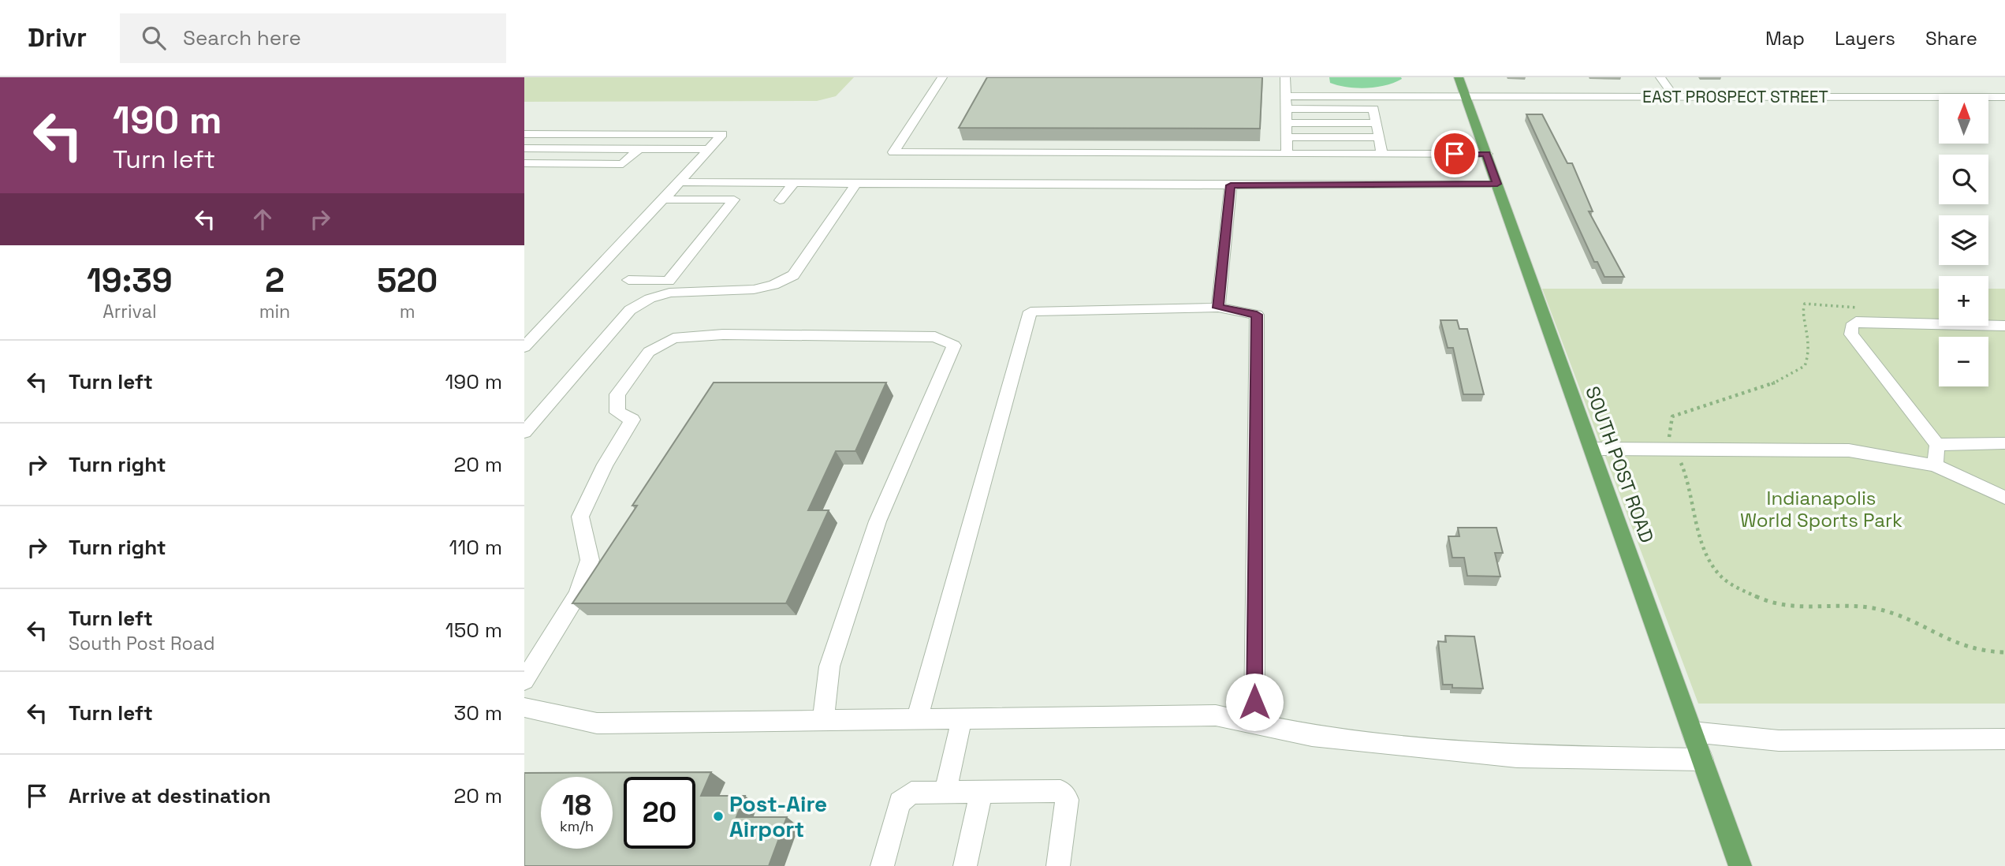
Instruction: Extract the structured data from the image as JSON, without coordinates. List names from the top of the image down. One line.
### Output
{"streets":{"main road":["SOUTH POST ROAD"],"street":["EAST PROSPECT STREET"]},"crossings":[["EAST PROSPECT STREET","SOUTH POST ROAD"]],"parks":["Indianapolis World Sports Park"],"places":["Post-Aire Airport"],"north":"top","page":{"header":"Drivr","search":"Search here","nav":["Map","Layers","Share"],"turn":["190 m","Turn left"],"map_buttons":["+","−"],"eta":["19:39","Arrival","2","min","520","m"],"list":[{"name":"Turn left","value":"190 m"},{"name":"Turn right","value":"20 m"},{"name":"Turn right","value":"110 m"},{"name":"Turn left","note":"South Post Road","value":"150 m"},{"name":"Turn left","value":"30 m"},{"name":"Arrive at destination","value":"20 m"}],"speed":"18 km/h","limit":"20"}}
